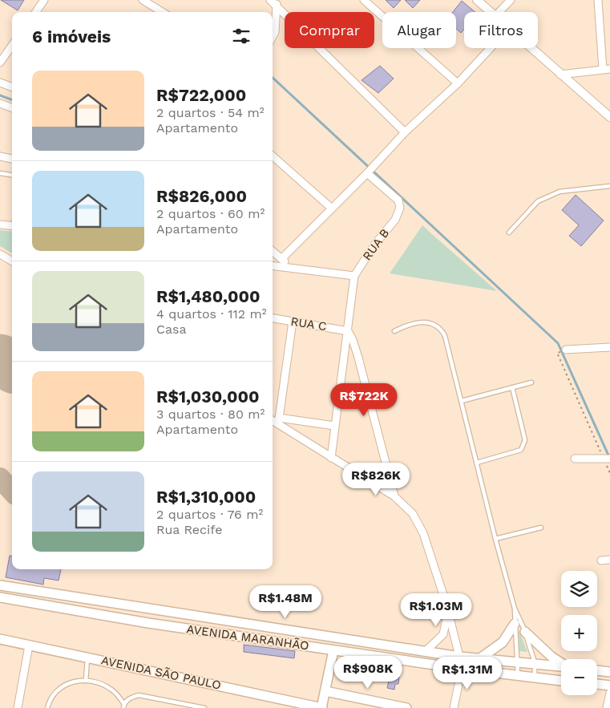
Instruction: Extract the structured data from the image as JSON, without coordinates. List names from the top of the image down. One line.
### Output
{"streets":{"main road":["AVENIDA MARANHÃO","AVENIDA SÃO PAULO"],"street":["RUA B","RUA C"]},"crossings":[["RUA B","RUA C"]],"page":{"chip":["Comprar","Alugar","Filtros"],"heading":"6 imóveis","list":[{"name":"R$722,000","note":"2 quartos · 54 m² · Apartamento"},{"name":"R$826,000","note":"2 quartos · 60 m² · Apartamento"},{"name":"R$1,480,000","note":"4 quartos · 112 m² · Casa"},{"name":"R$1,030,000","note":"3 quartos · 80 m² · Apartamento"},{"name":"R$1,310,000","note":"2 quartos · 76 m² · Rua Recife"}],"price":["R$722K","R$826K","R$1.48M","R$1.03M","R$908K","R$1.31M"],"map_buttons":["+","−"]}}
